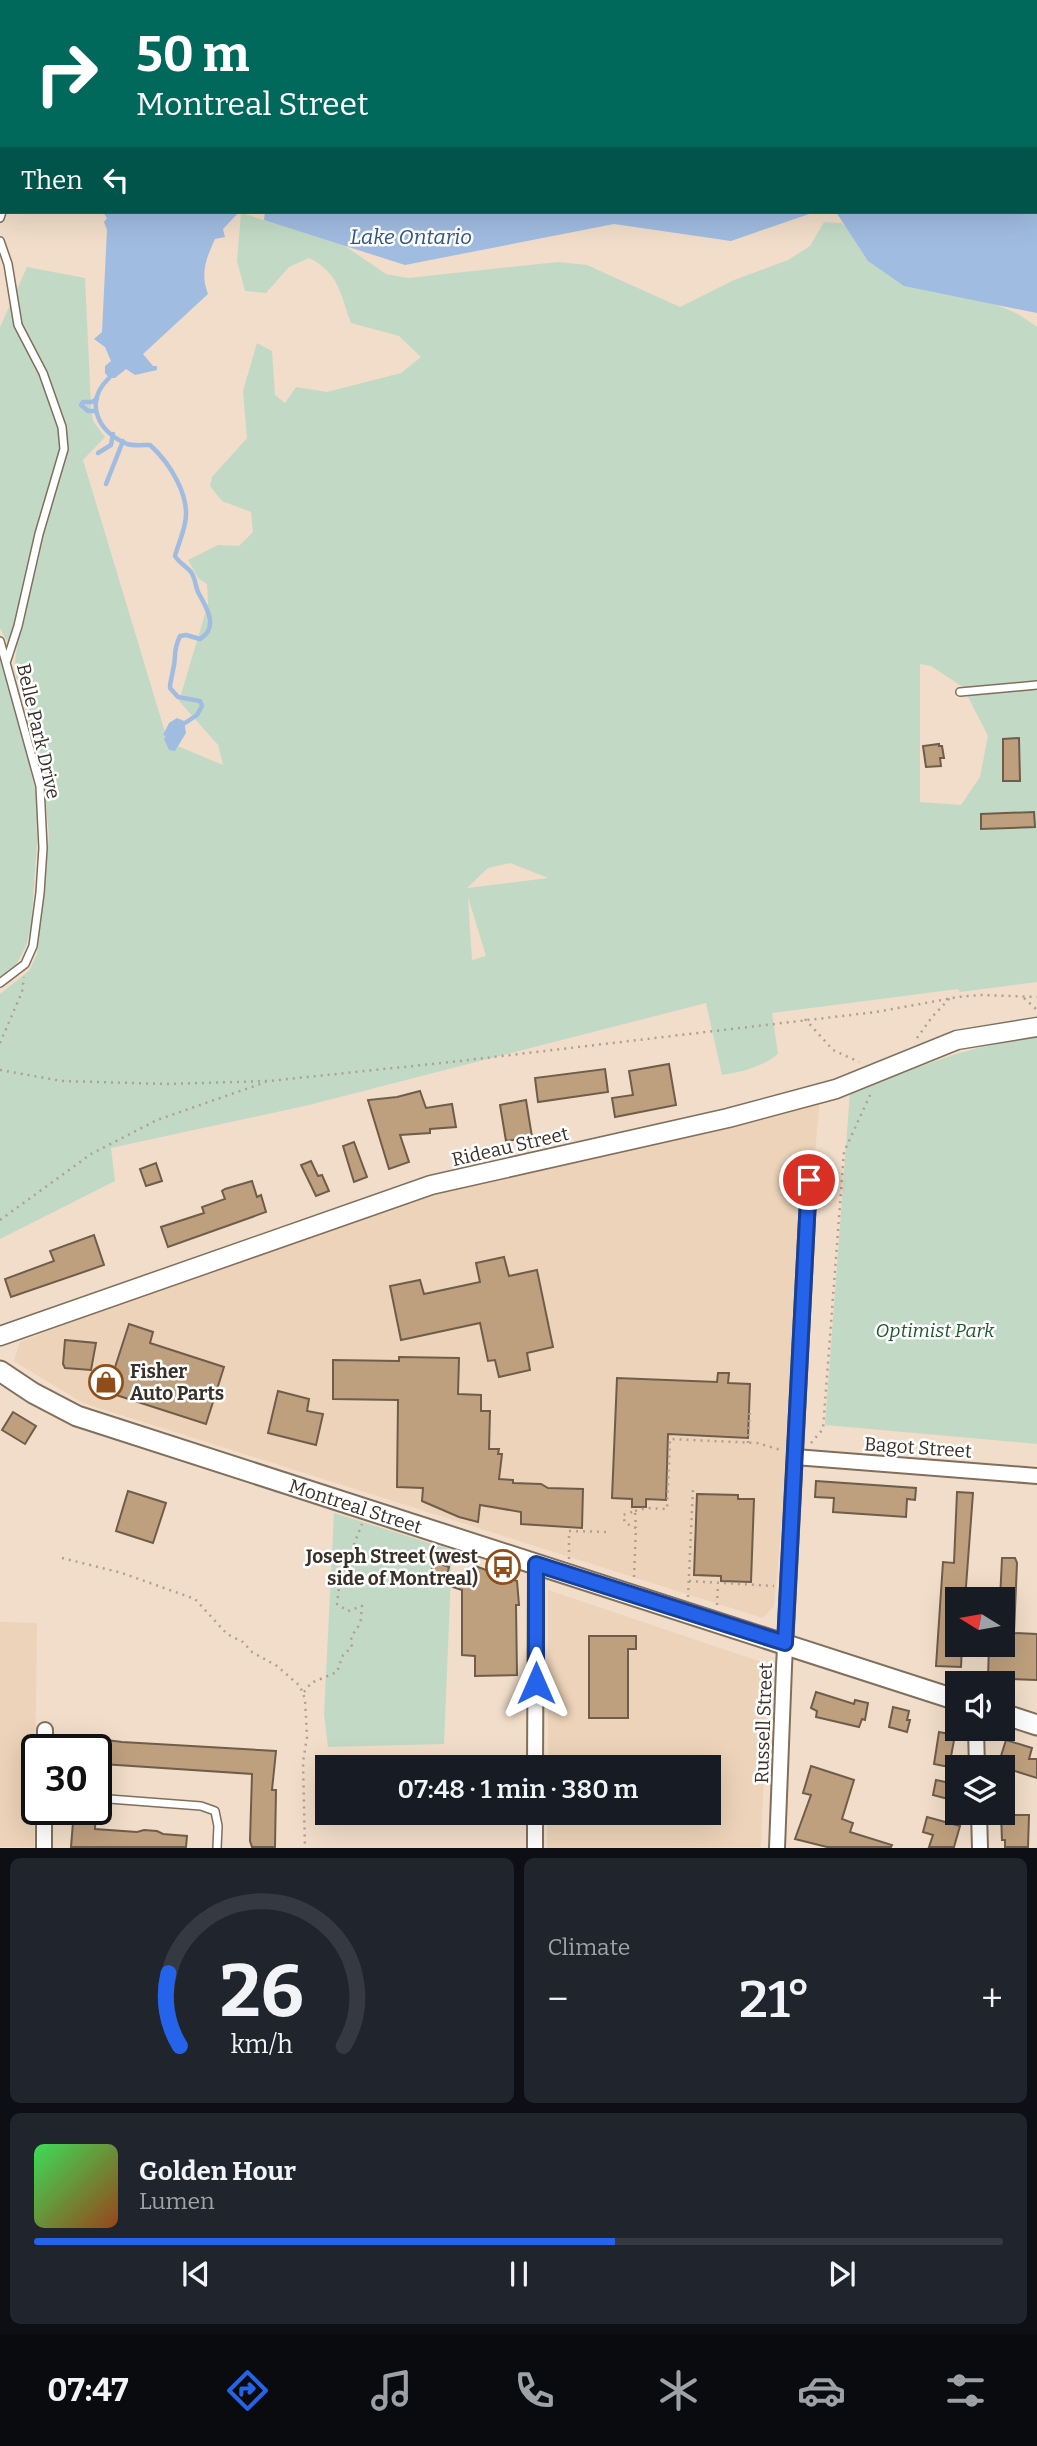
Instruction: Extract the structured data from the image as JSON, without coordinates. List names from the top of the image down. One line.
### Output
{"streets":{"main road":["Montreal Street"],"street":["Rideau Street","Bagot Street","Russell Street"],"lane":["Belle Park Drive"]},"crossings":[["Bagot Street","Russell Street"],["Montreal Street","Russell Street"]],"water":["Lake Ontario"],"parks":["Optimist Park"],"places":{"shop":["Fisher Auto Parts"],"bus stop":["Joseph Street (west side of Montreal)"]},"north":"left","page":{"turn":["50 m","Montreal Street"],"then":"Then","limit":"30","trip":"07:48 · 1 min · 380 m","tile":"Climate","heat":["−","21°","+"],"song":["Golden Hour","Lumen"],"tabs":"07:47","gauge":["26","km/h"]}}
